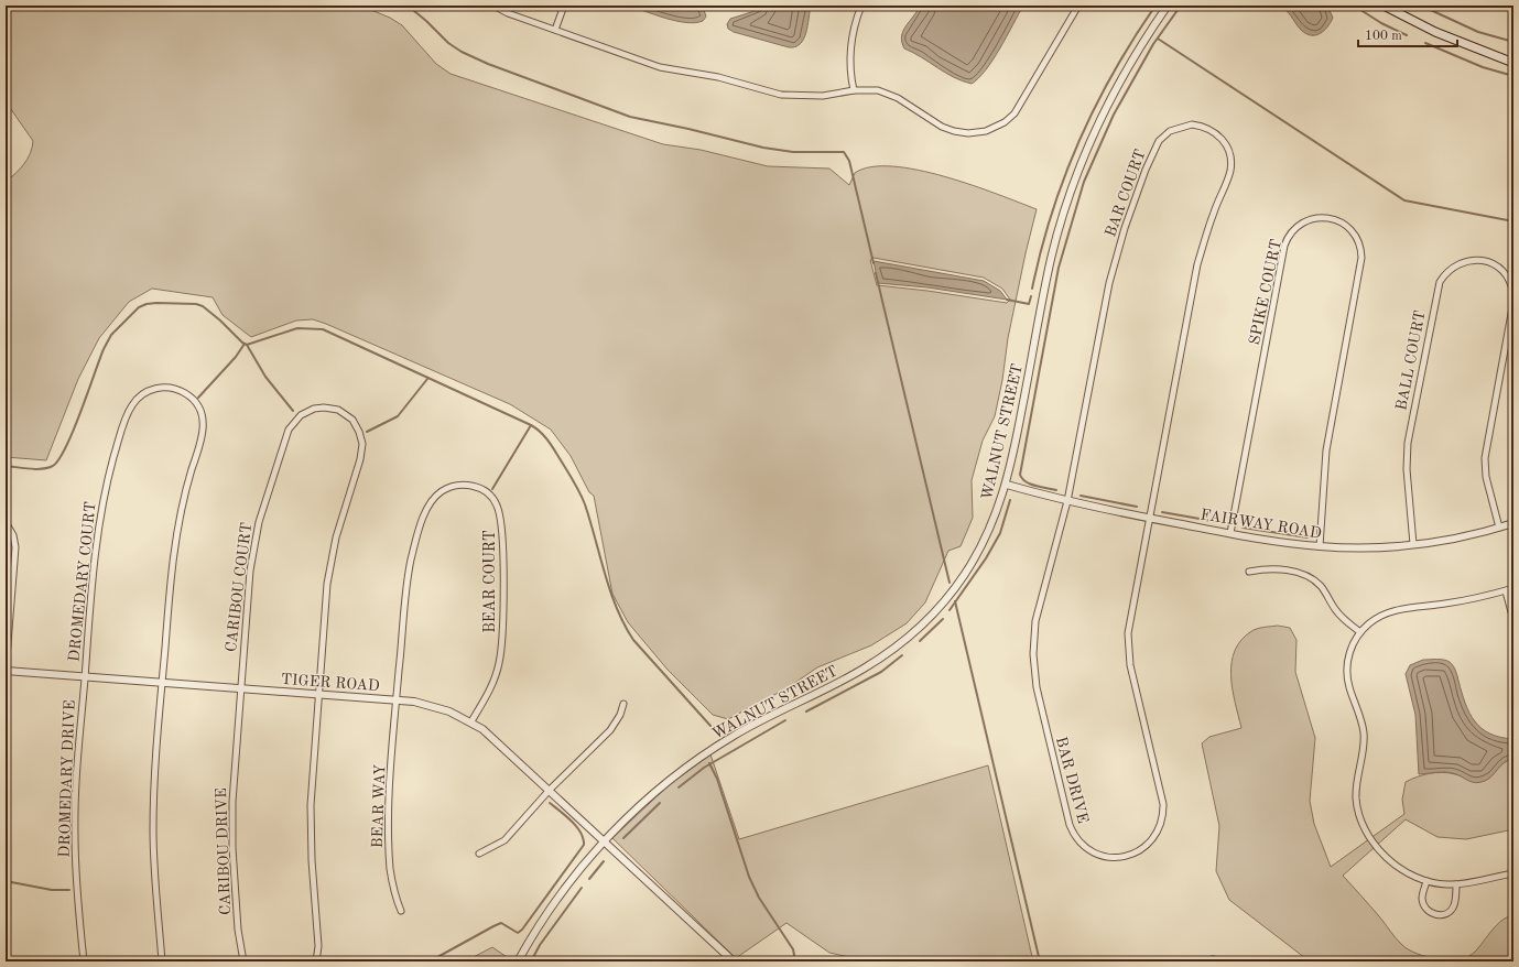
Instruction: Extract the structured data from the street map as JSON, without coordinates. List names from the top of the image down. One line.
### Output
{"streets":{"street":["BAR COURT","SPIKE COURT","BALL COURT","WALNUT STREET","FAIRWAY ROAD","DROMEDARY COURT","BEAR COURT","CARIBOU COURT","TIGER ROAD","DROMEDARY DRIVE","BAR DRIVE","BEAR WAY","CARIBOU DRIVE"]},"crossings":[["BAR COURT","FAIRWAY ROAD"],["BAR COURT","BAR DRIVE"],["SPIKE COURT","FAIRWAY ROAD"],["BALL COURT","FAIRWAY ROAD"],["WALNUT STREET","FAIRWAY ROAD"],["WALNUT STREET","TIGER ROAD"],["FAIRWAY ROAD","BAR DRIVE"],["DROMEDARY COURT","TIGER ROAD"],["DROMEDARY COURT","DROMEDARY DRIVE"],["BEAR COURT","TIGER ROAD"],["BEAR COURT","BEAR WAY"],["CARIBOU COURT","TIGER ROAD"],["CARIBOU COURT","CARIBOU DRIVE"],["TIGER ROAD","DROMEDARY DRIVE"],["TIGER ROAD","BEAR WAY"],["TIGER ROAD","CARIBOU DRIVE"]],"scale_bar":"100 m"}
